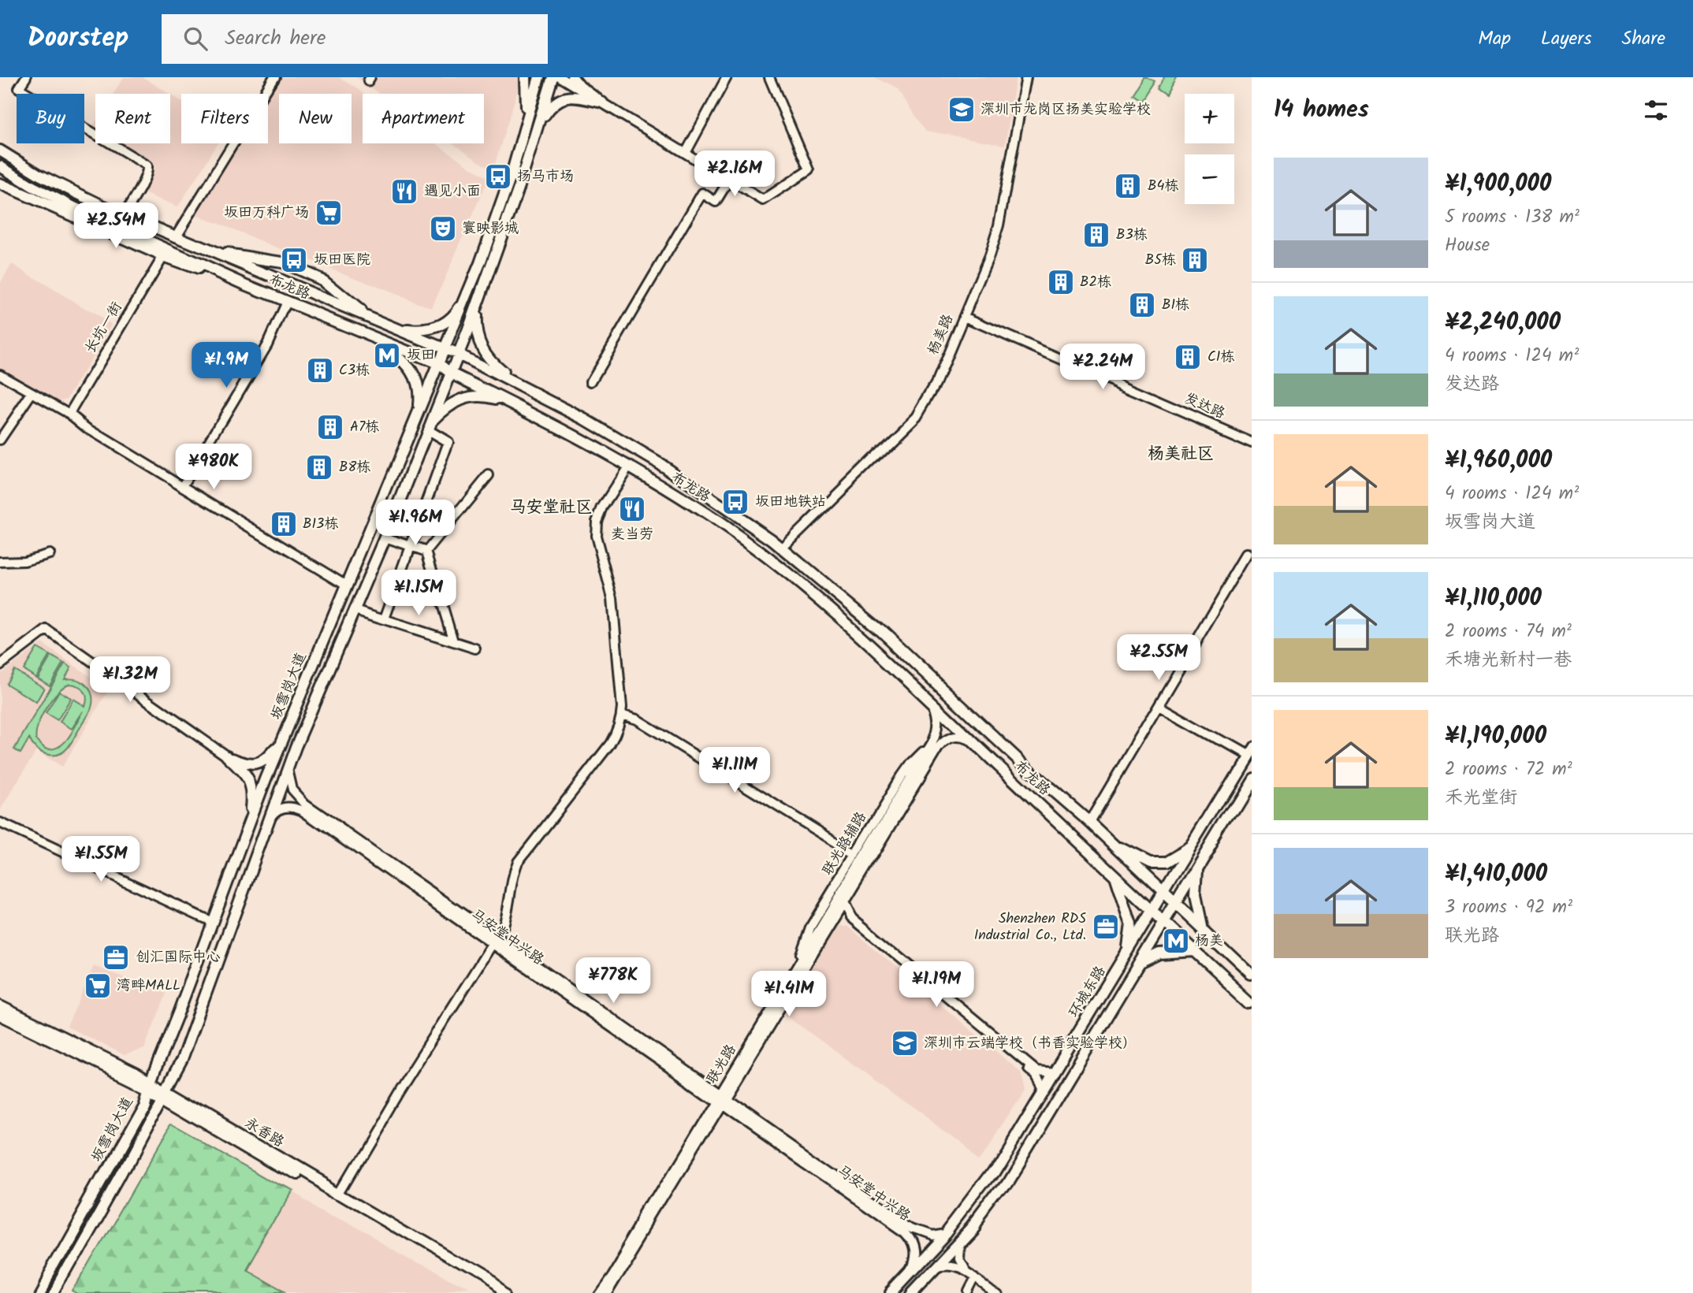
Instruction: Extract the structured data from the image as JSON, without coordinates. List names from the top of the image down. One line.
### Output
{"streets":{"main road":["布龙路","坂雪岗大道","环城东路","永香路"],"street":["长坑一街","杨美路","发达路","联光路辅路","马安堂中兴路","联光路"]},"crossings":[["布龙路","杨美路"],["布龙路","坂雪岗大道"],["布龙路","环城东路"],["布龙路","联光路"],["杨美路","发达路"],["坂雪岗大道","马安堂中兴路"],["坂雪岗大道","永香路"],["联光路辅路","联光路"],["马安堂中兴路","环城东路"],["马安堂中兴路","联光路"]],"districts":["杨美社区","马安堂社区"],"places":{"school or university":["深圳市龙岗区扬美实验学校","深圳市云端学校（书香实验学校）"],"bus stop":["扬马市场","坂田医院","坂田地铁站"],"building":["B4栋","B3栋","B5栋","B2栋","B1栋","C1栋","C3栋","A7栋","B8栋","B13栋"],"restaurant":["遇见小面","麦当劳"],"supermarket":["坂田万科广场","湾畔MALL"],"theatre":["寰映影城"],"metro station":["坂田","杨美"],"office":["Shenzhen RDS Industrial Co., Ltd.","创汇国际中心"]},"page":{"header":"Doorstep","search":"Search here","nav":["Map","Layers","Share"],"heading":"14 homes","map_buttons":["+","−"],"chip":["Buy","Rent","Filters","New","Apartment"],"list":[{"name":"¥1,900,000","note":"5 rooms · 138 m² · House"},{"name":"¥2,240,000","note":"4 rooms · 124 m² · 发达路"},{"name":"¥1,960,000","note":"4 rooms · 124 m² · 坂雪岗大道"},{"name":"¥1,110,000","note":"2 rooms · 74 m² · 禾塘光新村一巷"},{"name":"¥1,190,000","note":"2 rooms · 72 m² · 禾光堂街"},{"name":"¥1,410,000","note":"3 rooms · 92 m² · 联光路"}],"price":["¥2.16M","¥2.54M","¥1.9M","¥2.24M","¥980K","¥1.96M","¥1.15M","¥2.55M","¥1.32M","¥1.11M","¥1.55M","¥778K","¥1.19M","¥1.41M"]}}
